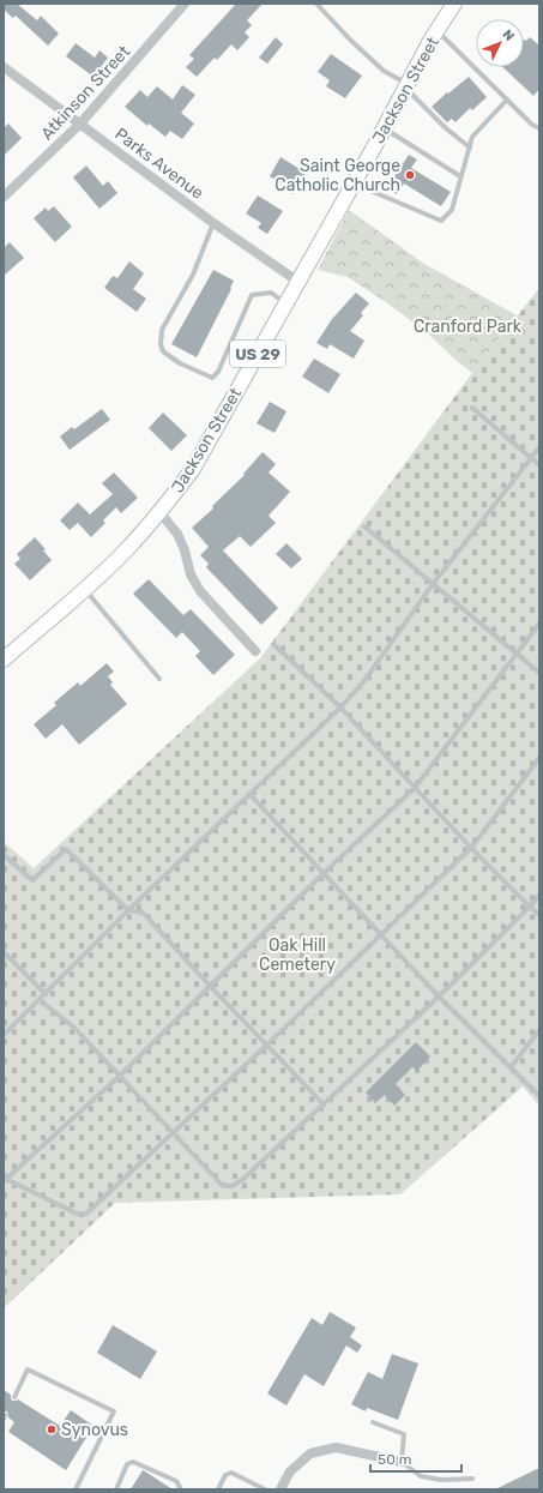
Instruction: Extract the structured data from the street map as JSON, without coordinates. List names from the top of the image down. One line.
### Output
{"streets":{"main road":["Jackson Street","US 29"],"street":["Atkinson Street","Parks Avenue"]},"crossings":[["Jackson Street","Parks Avenue"],["Atkinson Street","Parks Avenue"]],"parks":["Cranford Park","Oak Hill Cemetery"],"places":["Saint George Catholic Church","Synovus"],"scale_bar":"50 m","north":"top right"}
